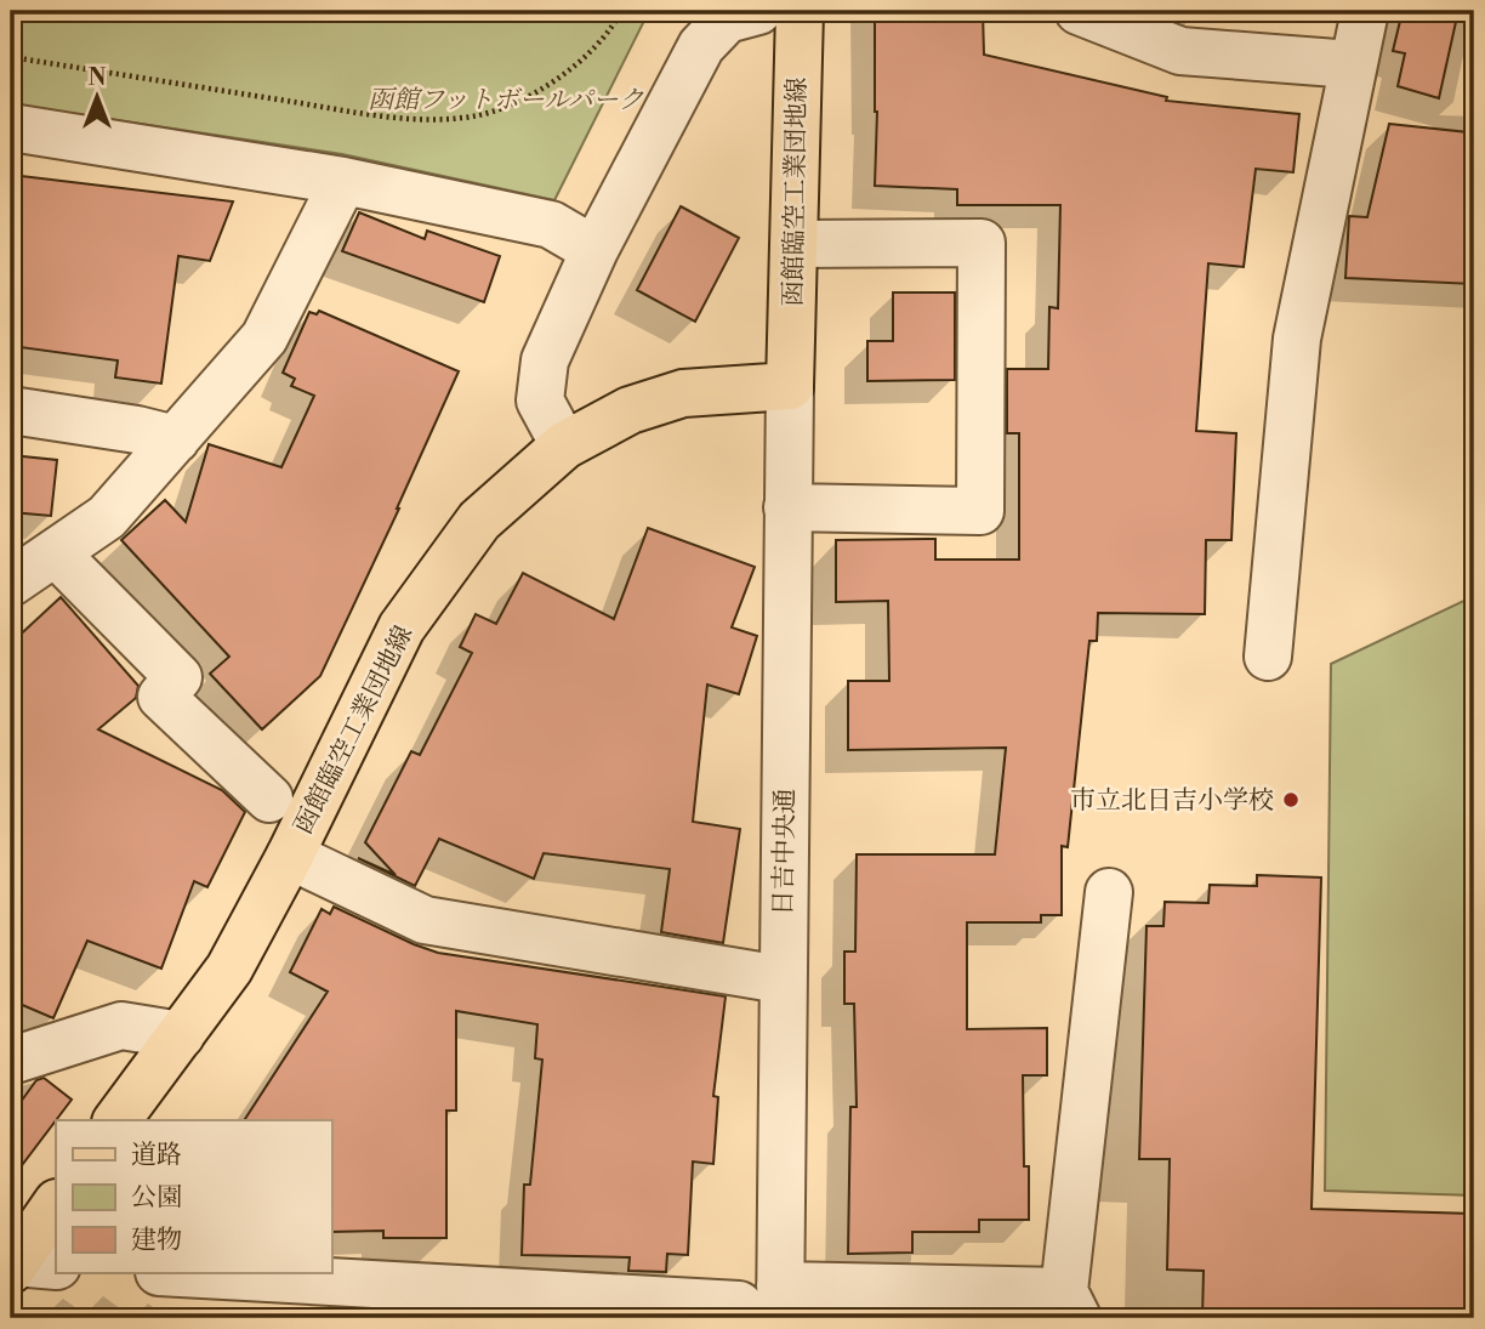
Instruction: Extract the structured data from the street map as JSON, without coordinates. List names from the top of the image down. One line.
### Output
{"streets":{"main road":["函館臨空工業団地線"],"street":["日吉中央通"]},"crossings":[["函館臨空工業団地線","日吉中央通"]],"parks":["函館フットボールパーク"],"places":["市立北日吉小学校"],"legend":["道路","公園","建物"],"north":"top"}
